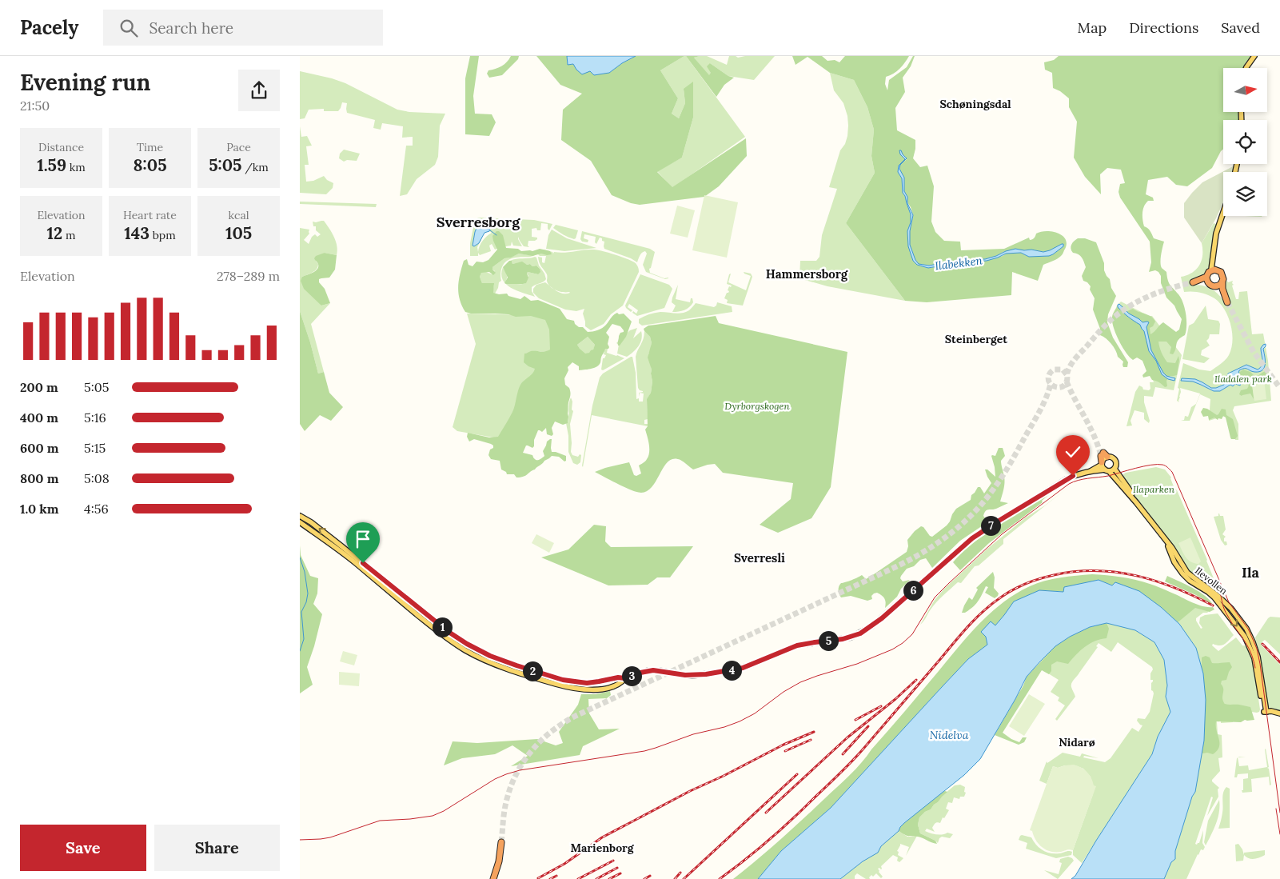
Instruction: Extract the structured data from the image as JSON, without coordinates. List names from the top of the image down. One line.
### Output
{"streets":{"main road":["Ilevollen"]},"districts":["Schøningsdal","Sverresborg","Hammersborg","Steinberget","Sverresli","Ila","Nidarø","Marienborg"],"water":["Ilabekken","Nidelva"],"parks":["Iladalen park","Dyrborgskogen","Ilaparken"],"north":"right","page":{"header":"Pacely","search":"Search here","nav":["Map","Directions","Saved"],"heading":["Evening run","21:50"],"stats":[["Distance","1.59 km"],["Time","8:05"],["Pace","5:05 /km"],["Elevation","12 m"],["Heart rate","143 bpm"],["kcal","105"]],"chart":["Elevation","278–289 m"],"list":[{"name":"200 m","note":"5:05"},{"name":"400 m","note":"5:16"},{"name":"600 m","note":"5:15"},{"name":"800 m","note":"5:08"},{"name":"1.0 km","note":"4:56"}],"pins":["7","6","1","5","4","2","3"],"buttons":["Save","Share"]}}
